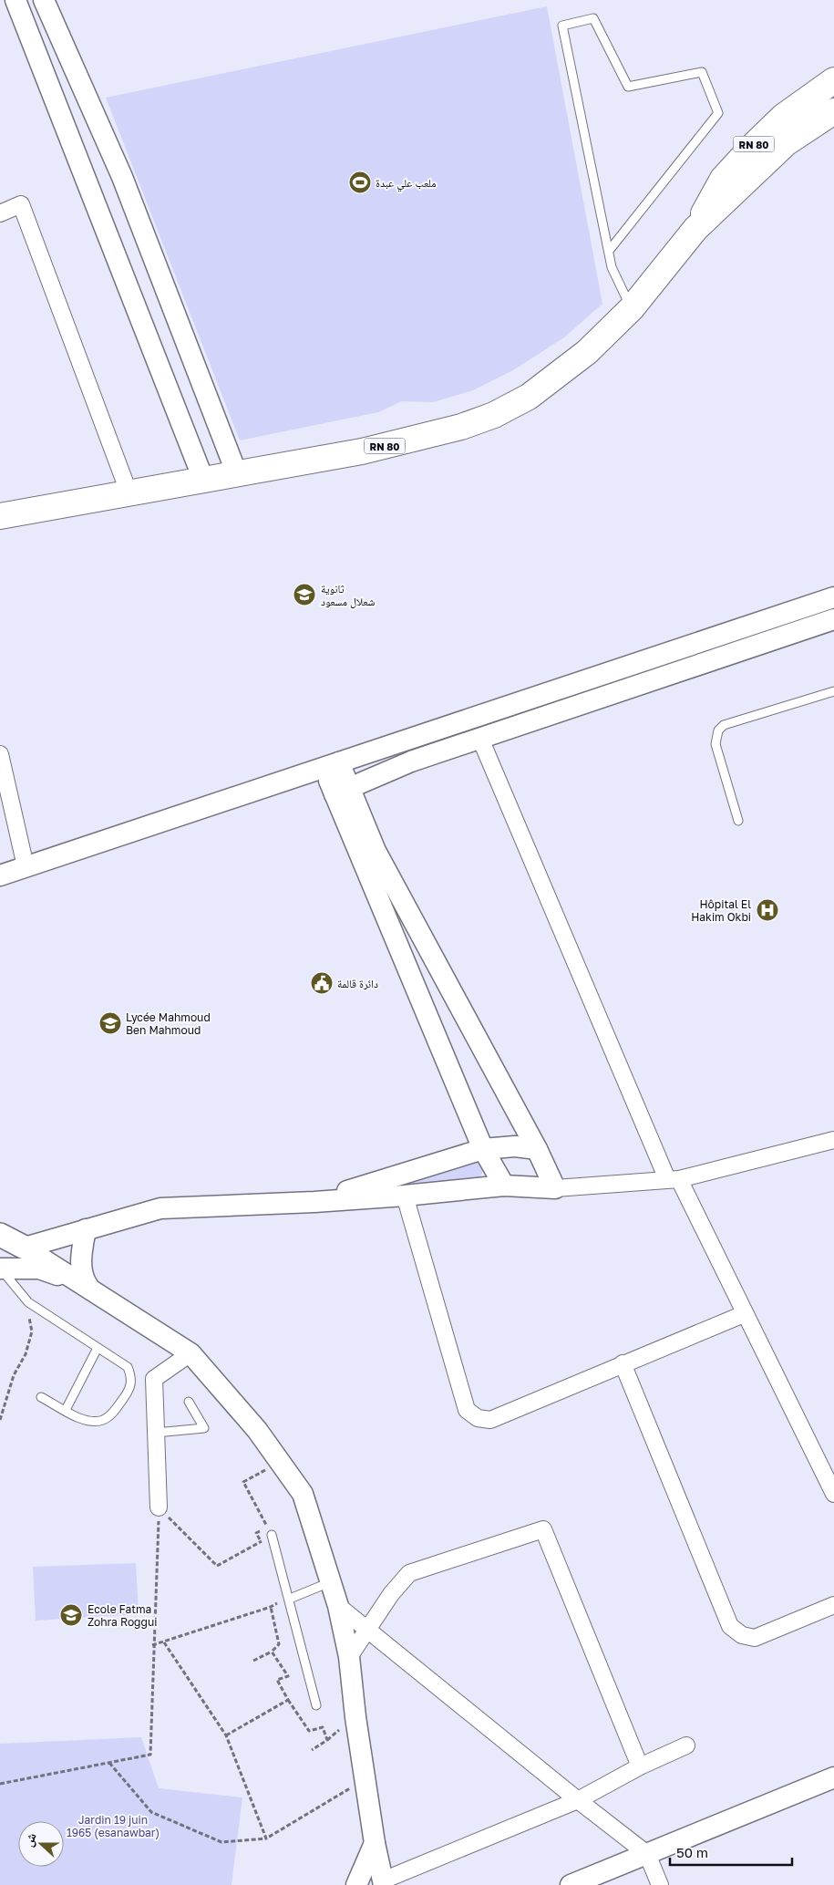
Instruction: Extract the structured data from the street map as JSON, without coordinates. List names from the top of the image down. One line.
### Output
{"streets":{"main road":["RN 80"]},"parks":["Jardin 19 juin 1965 (esanawbar)"],"places":{"sports":["ملعب علي عبدة"],"school or university":["ثانوية شعلال مسعود","Lycée Mahmoud Ben Mahmoud","Ecole Fatma Zohra Roggui"],"hospital":["Hôpital El Hakim Okbi"],"public building":["دائرة قالمة"]},"scale_bar":"50 m","north":"left"}
